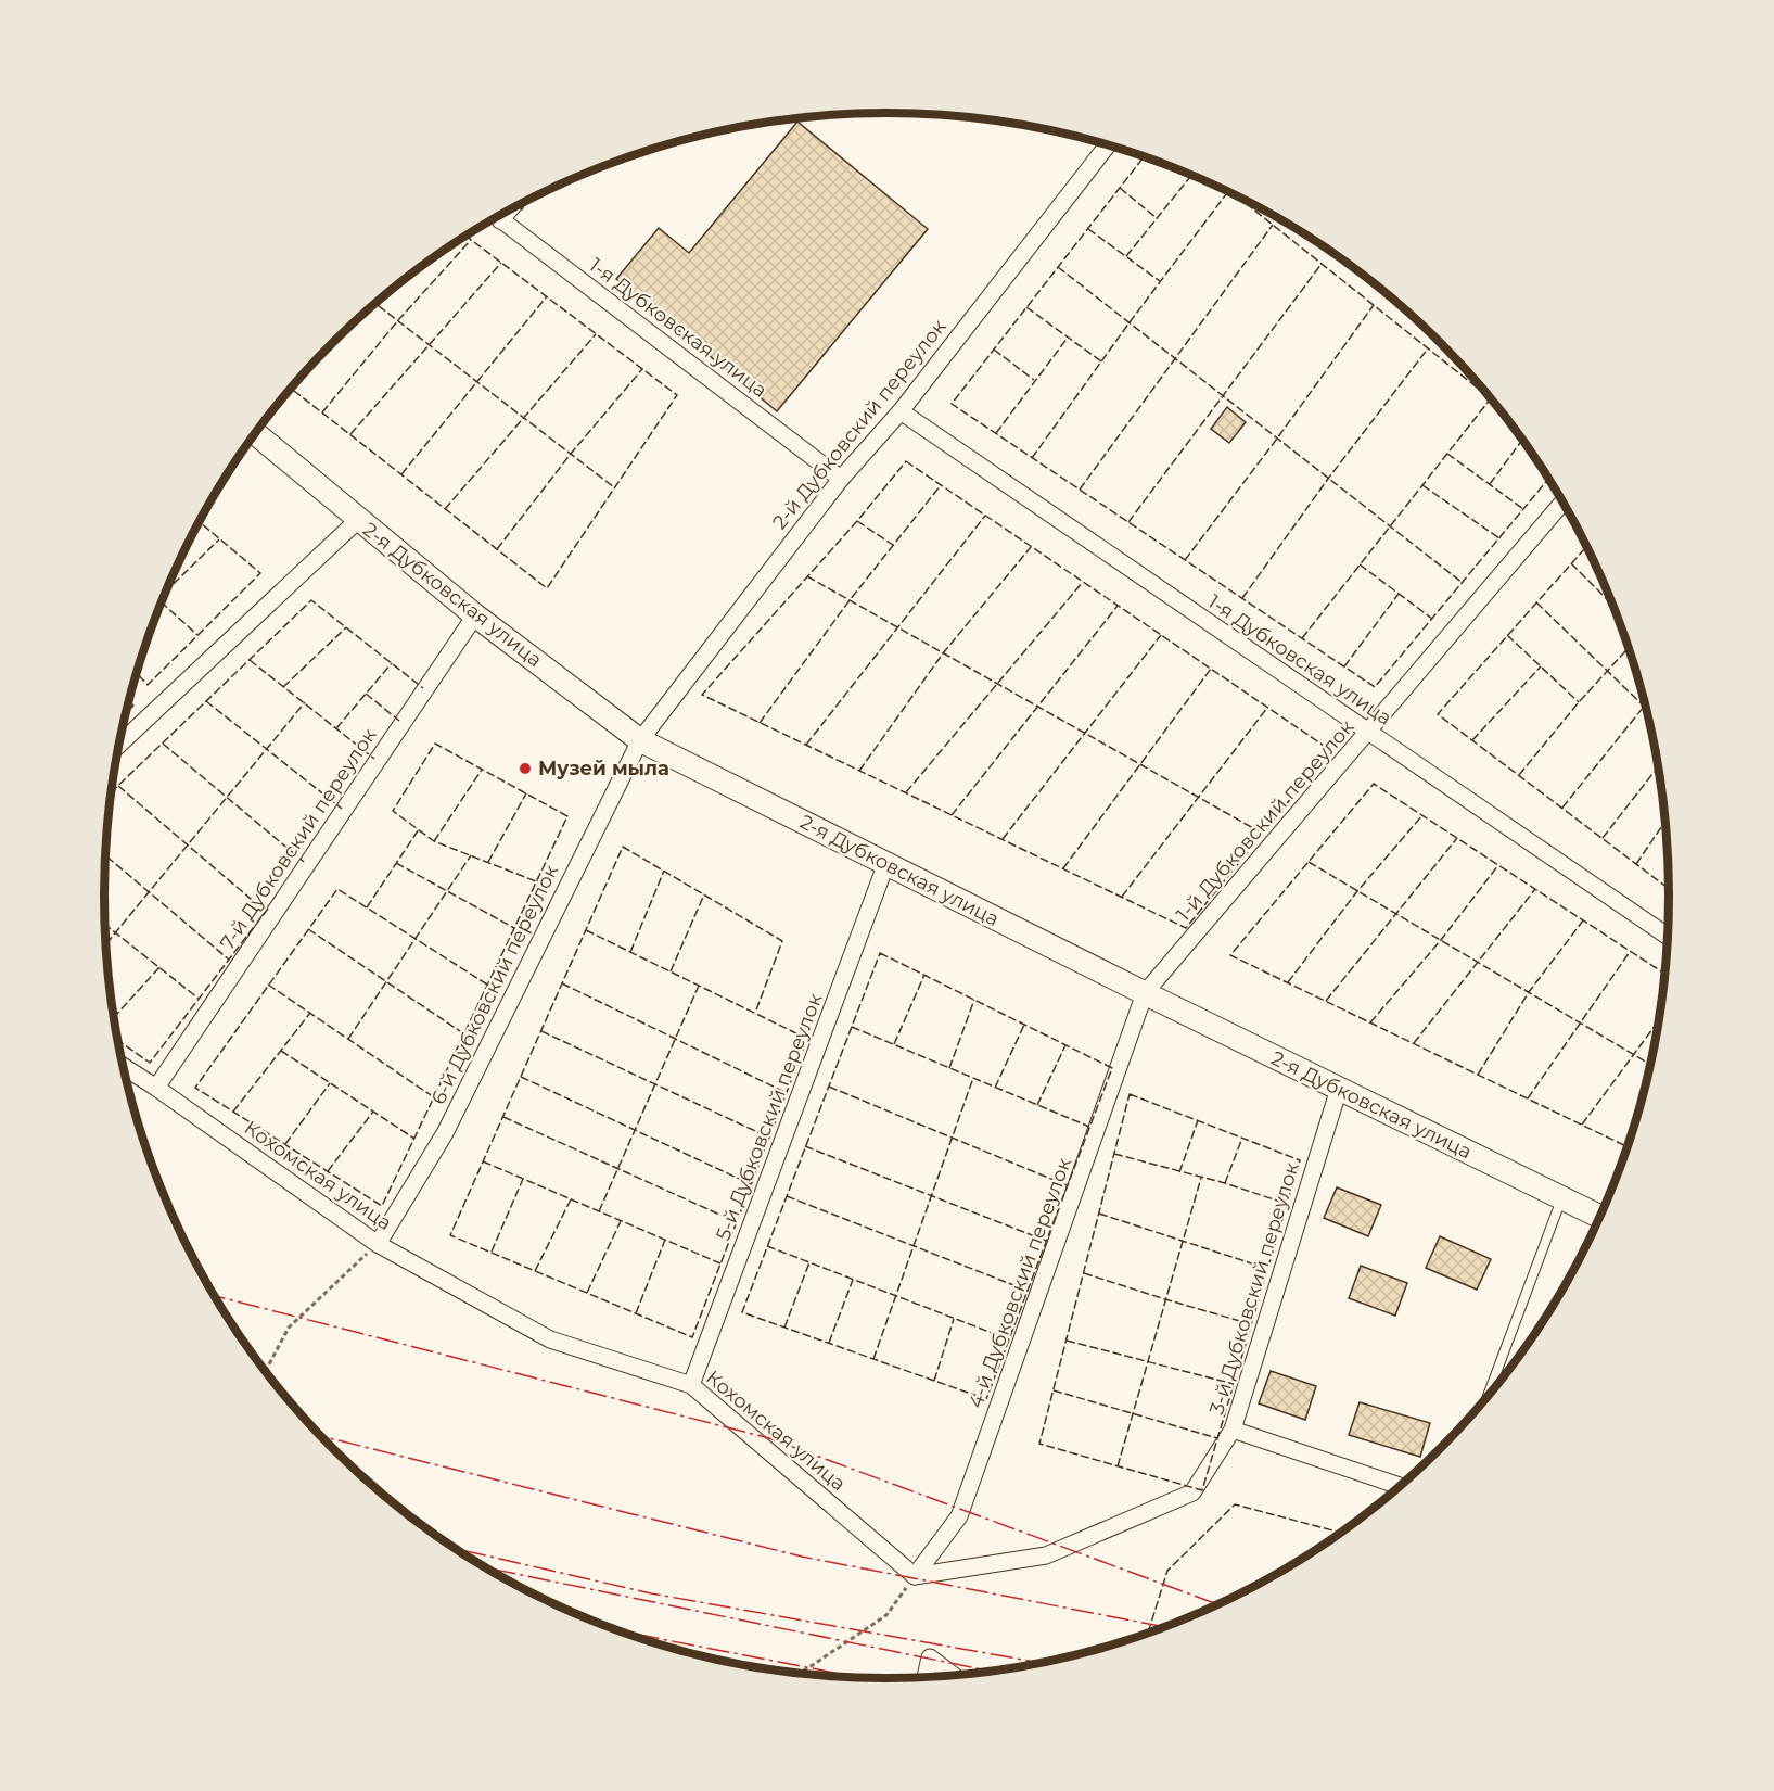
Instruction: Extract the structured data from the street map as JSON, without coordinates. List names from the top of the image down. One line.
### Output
{"streets":{"main road":["2-я Дубковская улица"],"street":["1-я Дубковская улица","2-й Дубковский переулок","1-й Дубковский переулок","7-й Дубковский переулок","6-й Дубковский переулок","5-й Дубковский переулок","Кохомская улица","4-й Дубковский переулок","3-й Дубковский переулок"]},"crossings":[["1-я Дубковская улица","2-й Дубковский переулок"],["1-я Дубковская улица","1-й Дубковский переулок"],["2-й Дубковский переулок","2-я Дубковская улица"],["2-й Дубковский переулок","6-й Дубковский переулок"],["2-я Дубковская улица","1-й Дубковский переулок"],["2-я Дубковская улица","7-й Дубковский переулок"],["2-я Дубковская улица","6-й Дубковский переулок"],["2-я Дубковская улица","5-й Дубковский переулок"],["2-я Дубковская улица","4-й Дубковский переулок"],["2-я Дубковская улица","3-й Дубковский переулок"],["1-й Дубковский переулок","4-й Дубковский переулок"],["7-й Дубковский переулок","Кохомская улица"],["6-й Дубковский переулок","Кохомская улица"],["5-й Дубковский переулок","Кохомская улица"],["Кохомская улица","4-й Дубковский переулок"],["Кохомская улица","3-й Дубковский переулок"],["4-й Дубковский переулок","3-й Дубковский переулок"]],"places":["Музей мыла"]}
